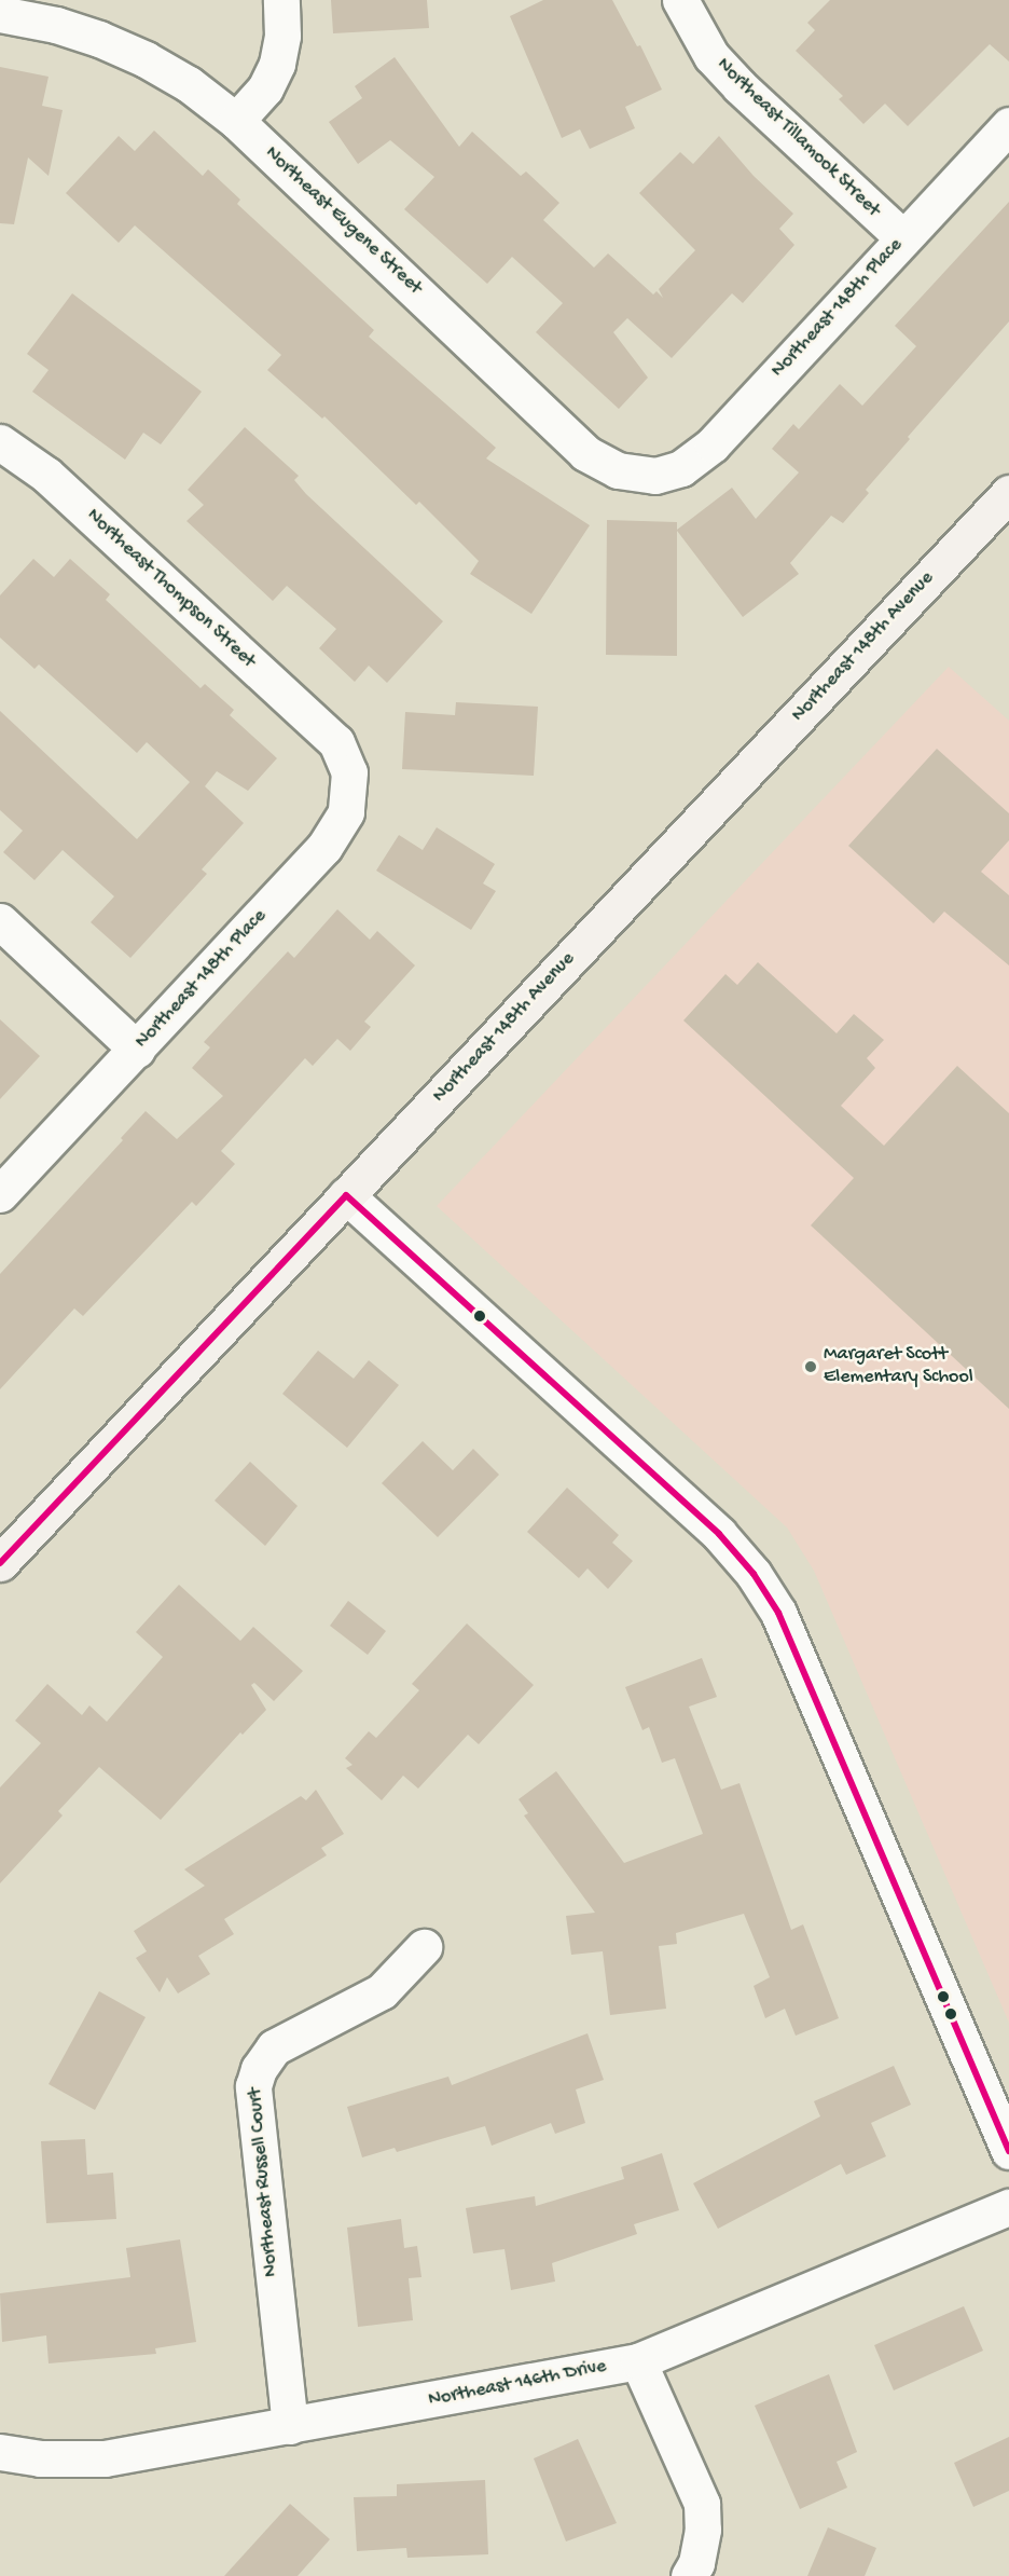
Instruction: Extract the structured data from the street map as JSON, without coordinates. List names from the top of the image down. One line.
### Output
{"streets":{"main road":["Northeast 148th Avenue"],"street":["Northeast Tillamook Street","Northeast Eugene Street","Northeast 148th Place","Northeast Thompson Street","Northeast Russell Court","Northeast 146th Drive"]},"crossings":[["Northeast Tillamook Street","Northeast 148th Place"],["Northeast Eugene Street","Northeast 148th Place"],["Northeast 148th Place","Northeast Thompson Street"],["Northeast Russell Court","Northeast 146th Drive"]],"places":["Margaret Scott Elementary School"]}
